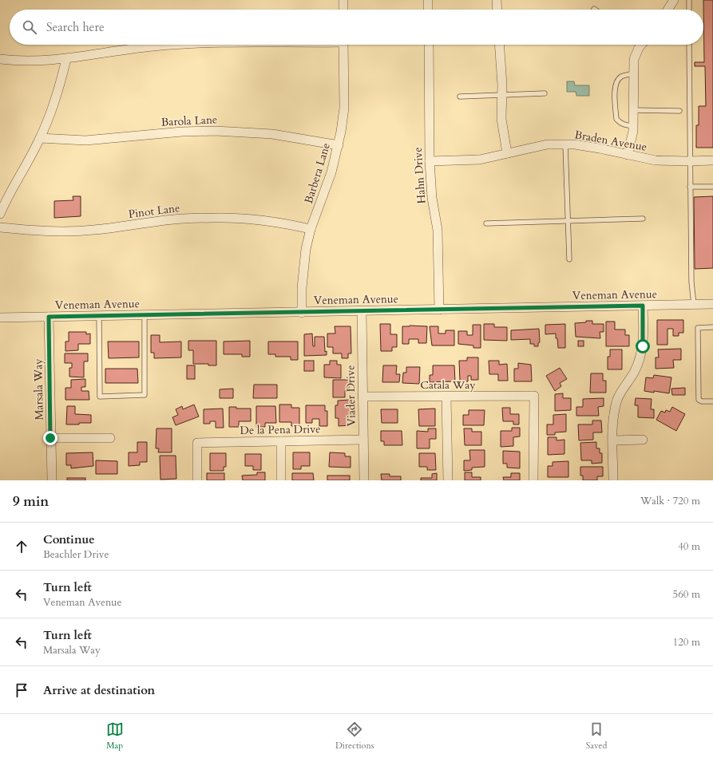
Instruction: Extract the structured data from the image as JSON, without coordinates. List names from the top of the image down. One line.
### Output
{"streets":{"street":["Barola Lane","Braden Avenue","Barbera Lane","Hahn Drive","Pinot Lane","Veneman Avenue","Catala Way","Marsala Way","Viader Drive","De la Pena Drive"]},"crossings":[["Barola Lane","Barbera Lane"],["Braden Avenue","Hahn Drive"],["Barbera Lane","Pinot Lane"],["Barbera Lane","Veneman Avenue"],["Hahn Drive","Veneman Avenue"],["Veneman Avenue","Marsala Way"],["Veneman Avenue","Viader Drive"],["Catala Way","Viader Drive"],["Viader Drive","De la Pena Drive"]],"page":{"search":"Search here","heading":["9 min","Walk · 720 m"],"list":[["Continue","Beachler Drive","40 m"],["Turn left","Veneman Avenue","560 m"],["Turn left","Marsala Way","120 m"],"Arrive at destination"],"nav":["Map","Directions","Saved"]}}
